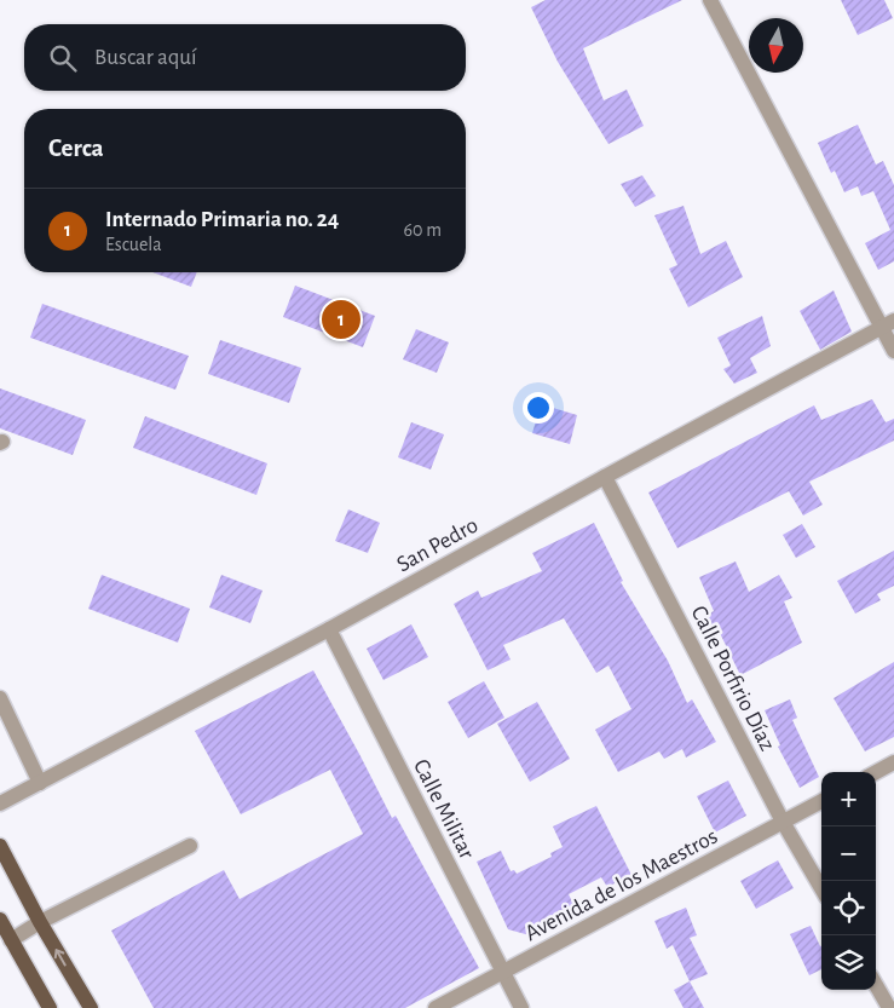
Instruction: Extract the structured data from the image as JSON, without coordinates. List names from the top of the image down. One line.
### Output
{"streets":{"street":["San Pedro","Calle Porfirio Díaz","Calle Militar","Avenida de los Maestros"]},"crossings":[["San Pedro","Calle Porfirio Díaz"],["San Pedro","Calle Militar"],["Calle Porfirio Díaz","Avenida de los Maestros"],["Calle Militar","Avenida de los Maestros"]],"north":"bottom","page":{"search":"Buscar aquí","heading":"Cerca","list":[{"mark":"1","name":"Internado Primaria no. 24","note":"Escuela","value":"60 m"}],"pins":"1","map_buttons":["+","−"]}}
